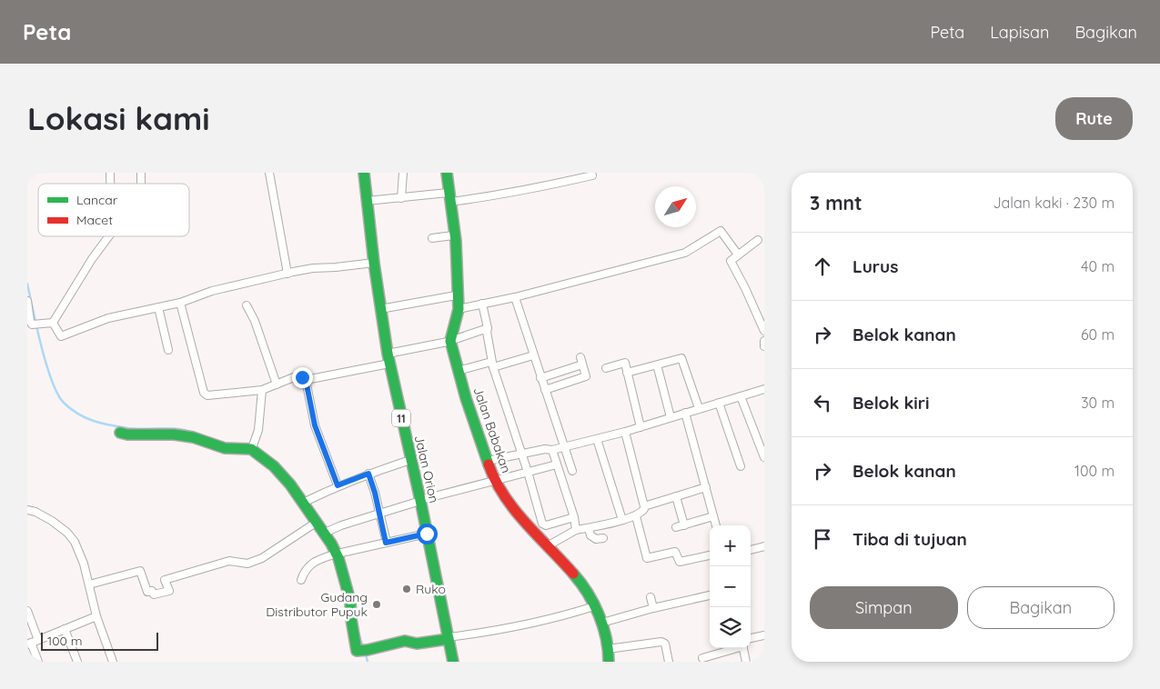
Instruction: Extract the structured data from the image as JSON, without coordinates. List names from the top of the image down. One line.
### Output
{"streets":{"main road":["11","Jalan Babakan","Jalan Orion"]},"places":["Ruko","Gudang Distributor Pupuk"],"legend":["Lancar","Macet"],"scale_bar":"100 m","north":"top right","page":{"header":"Peta","nav":["Peta","Lapisan","Bagikan"],"buttons":["Rute",["Simpan","Bagikan"]],"title":"Lokasi kami","heading":["3 mnt","Jalan kaki · 230 m"],"list":[["Lurus","40 m"],["Belok kanan","60 m"],["Belok kiri","30 m"],["Belok kanan","100 m"],"Tiba di tujuan"],"map_buttons":["+","−"],"scale":"100 m"}}
